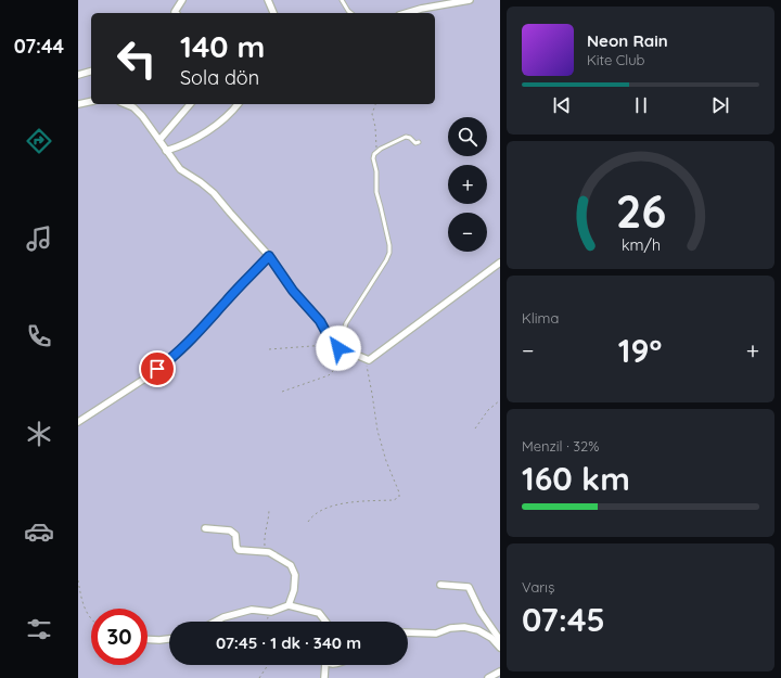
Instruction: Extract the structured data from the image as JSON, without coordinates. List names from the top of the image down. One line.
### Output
{"page":{"tabs":"07:44","turn":["140 m","Sola dön"],"song":["Neon Rain","Kite Club"],"map_buttons":["+","−"],"tile":["Klima",["Menzil · 32%","160 km"],["Varış","07:45"]],"heat":["−","19°","+"],"limit":"30","trip":"07:45 · 1 dk · 340 m","gauge":["26","km/h"]}}
